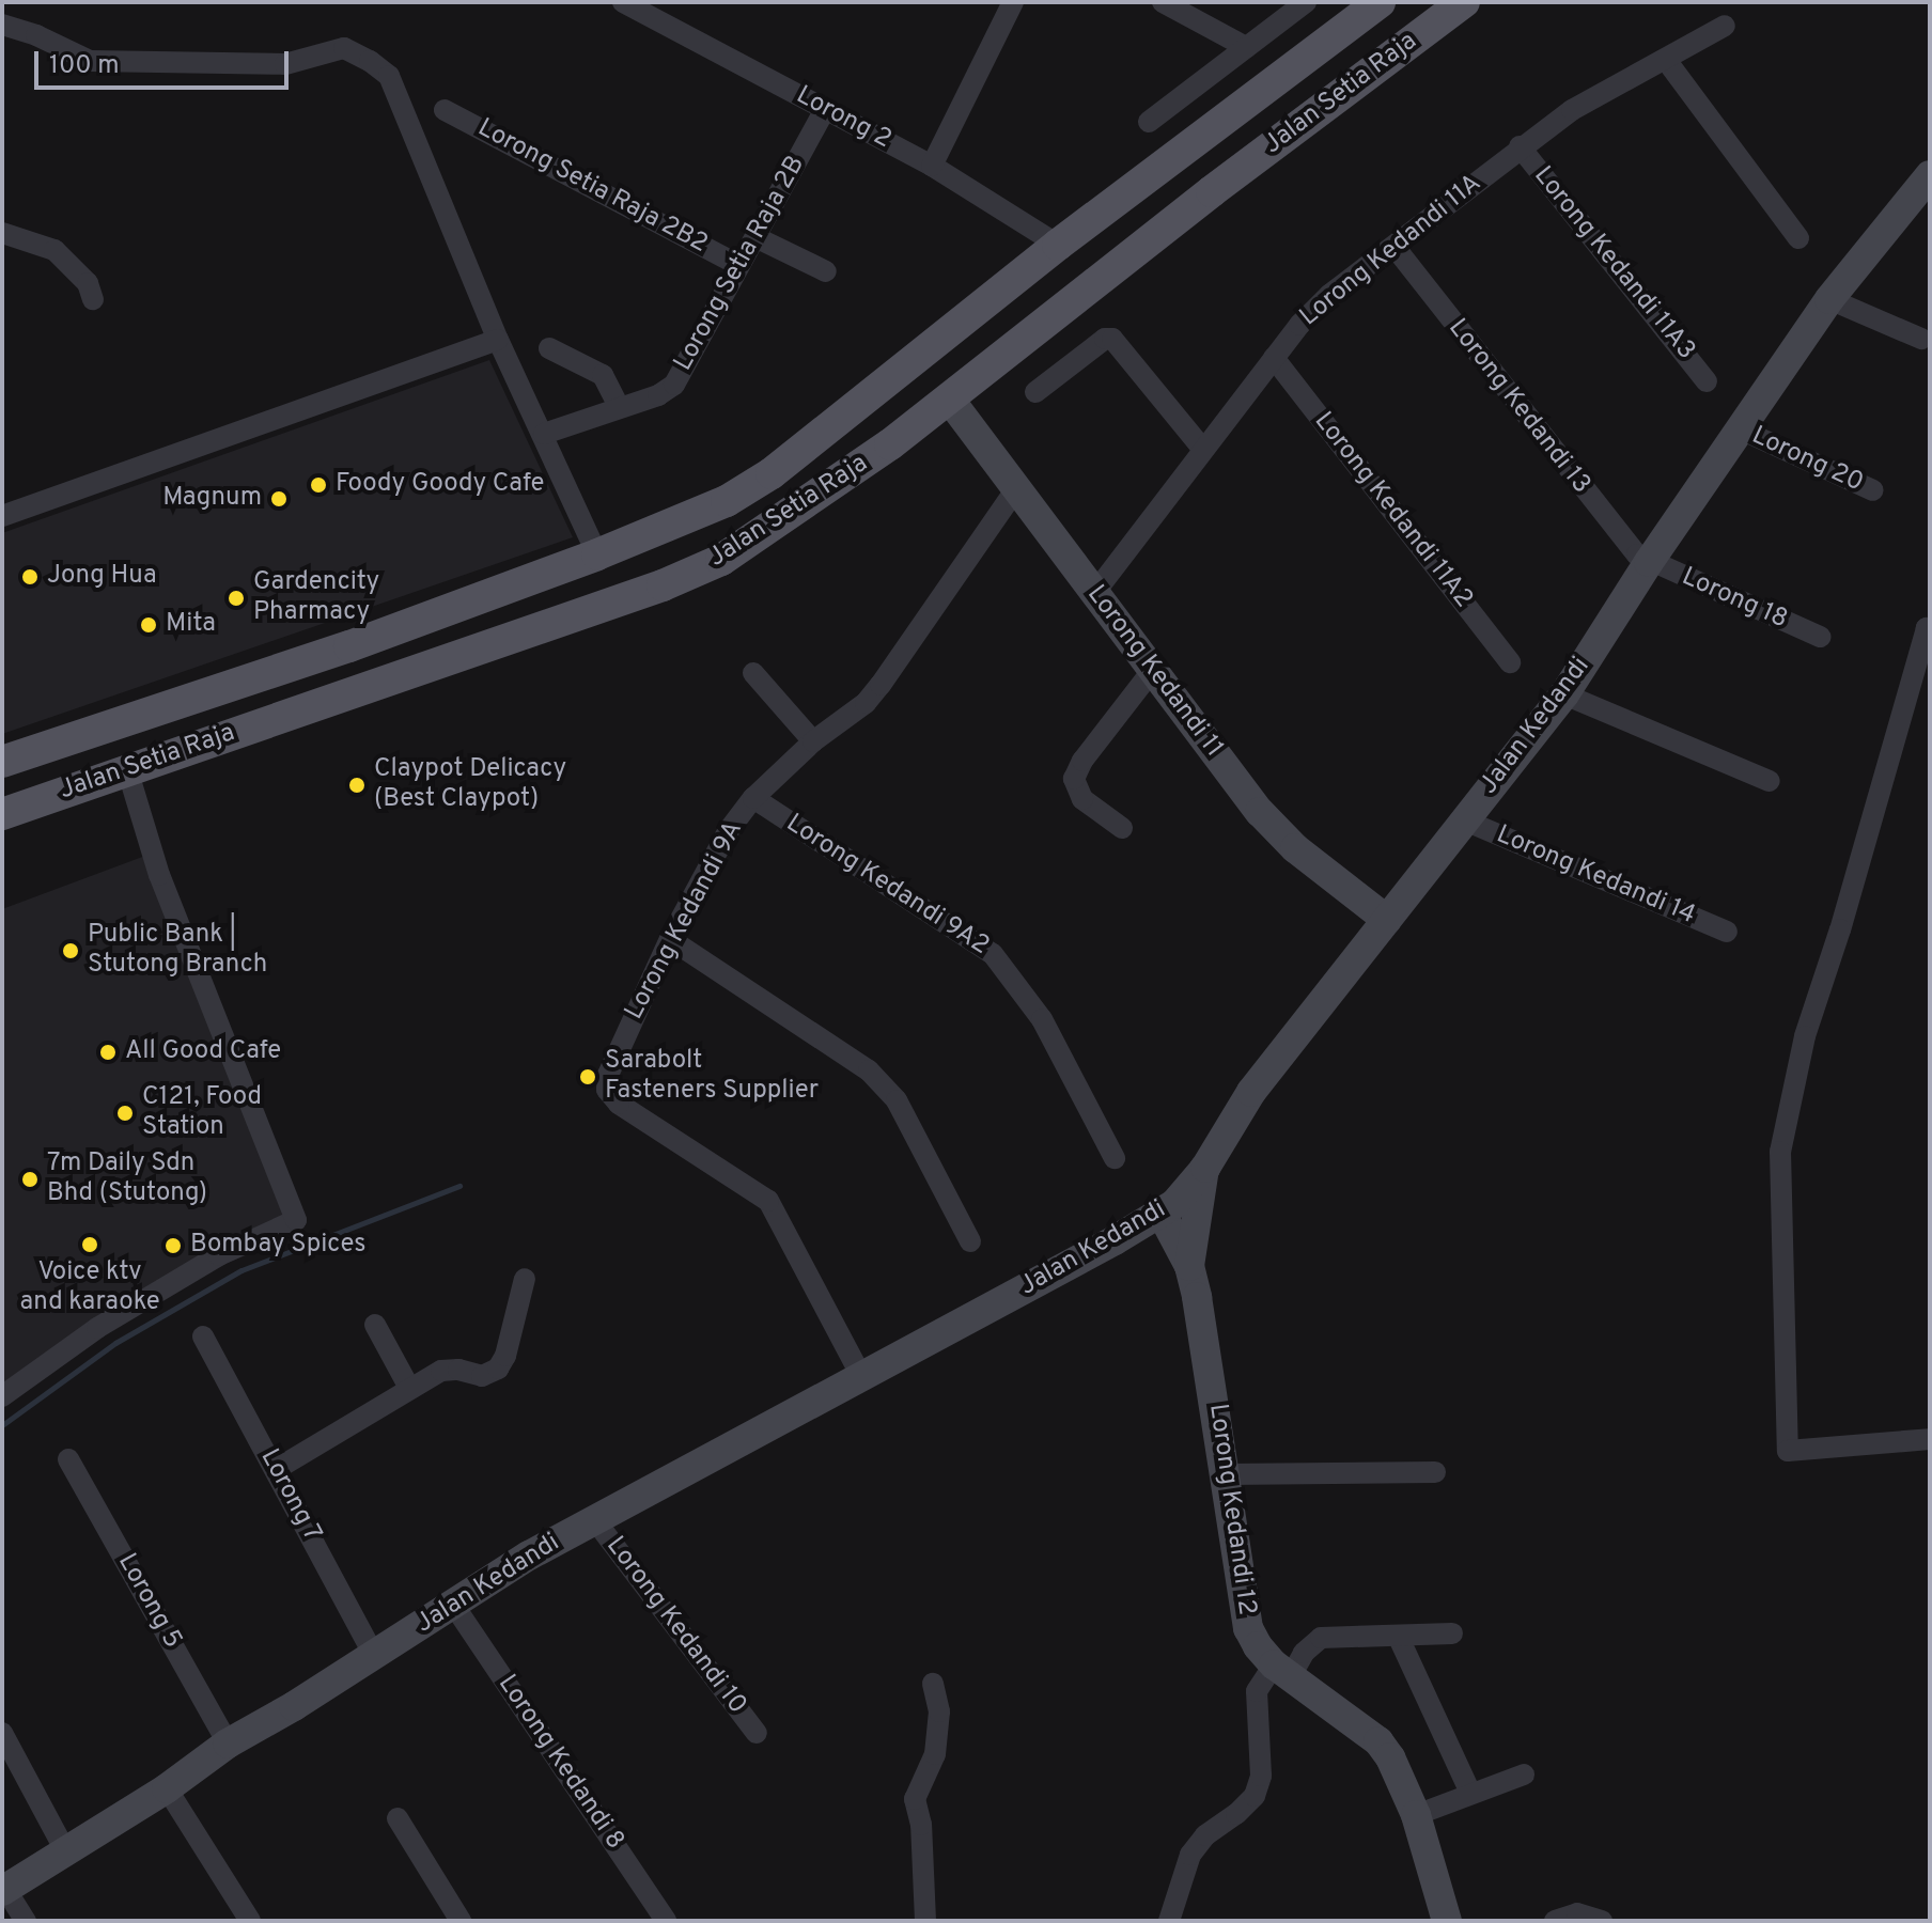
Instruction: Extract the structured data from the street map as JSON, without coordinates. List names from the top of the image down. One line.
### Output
{"streets":{"main road":["Jalan Setia Raja"],"street":["Lorong 2","Lorong Setia Raja 2B2","Lorong Kedandi 11A","Lorong Setia Raja 2B","Lorong Kedandi 11A3","Lorong Kedandi 13","Lorong 20","Lorong Kedandi 11A2","Lorong 18","Lorong Kedandi 11","Jalan Kedandi","Lorong Kedandi 14","Lorong Kedandi 9A2","Lorong Kedandi 9A","Lorong 7","Lorong Kedandi 12","Lorong 5","Lorong Kedandi 10","Lorong Kedandi 8"]},"crossings":[["Jalan Setia Raja","Lorong 2"],["Jalan Setia Raja","Lorong Kedandi 11"],["Lorong 2","Lorong Setia Raja 2B"],["Lorong Setia Raja 2B2","Lorong Setia Raja 2B"],["Lorong Kedandi 11A","Lorong Kedandi 11A3"],["Lorong Kedandi 11A","Lorong Kedandi 13"],["Lorong Kedandi 11A","Lorong Kedandi 11A2"],["Lorong Kedandi 11A","Lorong Kedandi 11"],["Lorong Kedandi 13","Lorong 18"],["Lorong Kedandi 13","Jalan Kedandi"],["Lorong 20","Jalan Kedandi"],["Lorong 18","Jalan Kedandi"],["Lorong Kedandi 11","Jalan Kedandi"],["Lorong Kedandi 11","Lorong Kedandi 9A"],["Jalan Kedandi","Lorong Kedandi 14"],["Jalan Kedandi","Lorong Kedandi 9A"],["Jalan Kedandi","Lorong 7"],["Jalan Kedandi","Lorong Kedandi 12"],["Jalan Kedandi","Lorong 5"],["Jalan Kedandi","Lorong Kedandi 10"],["Jalan Kedandi","Lorong Kedandi 8"],["Lorong Kedandi 9A2","Lorong Kedandi 9A"]],"places":["Foody Goody Cafe","Magnum","Jong Hua","Gardencity Pharmacy","Mita","Claypot Delicacy (Best Claypot)","Public Bank | Stutong Branch","All Good Cafe","Sarabolt Fasteners Supplier","C121, Food Station","7m Daily Sdn Bhd (Stutong)","Voice ktv and karaoke","Bombay Spices"],"scale_bar":"100 m"}
